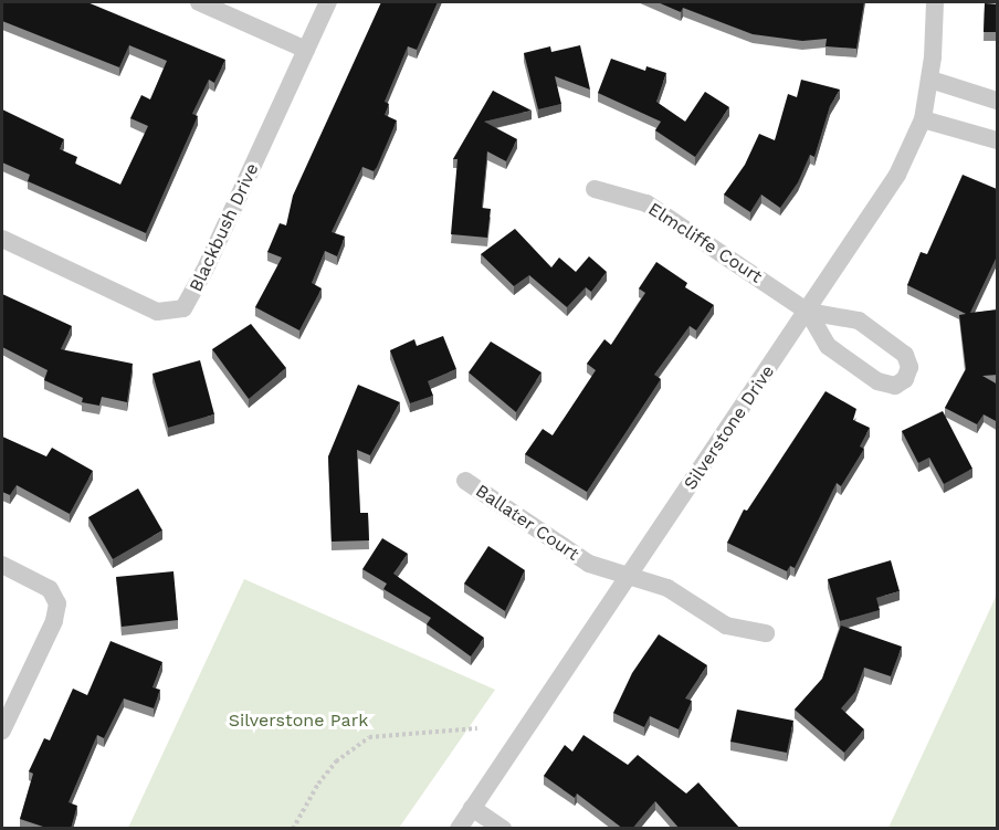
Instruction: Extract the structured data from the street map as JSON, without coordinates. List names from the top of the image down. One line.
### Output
{"streets":{"street":["Blackbush Drive","Elmcliffe Court","Silverstone Drive","Ballater Court"]},"crossings":[["Elmcliffe Court","Silverstone Drive"],["Silverstone Drive","Ballater Court"]],"parks":["Silverstone Park"]}
